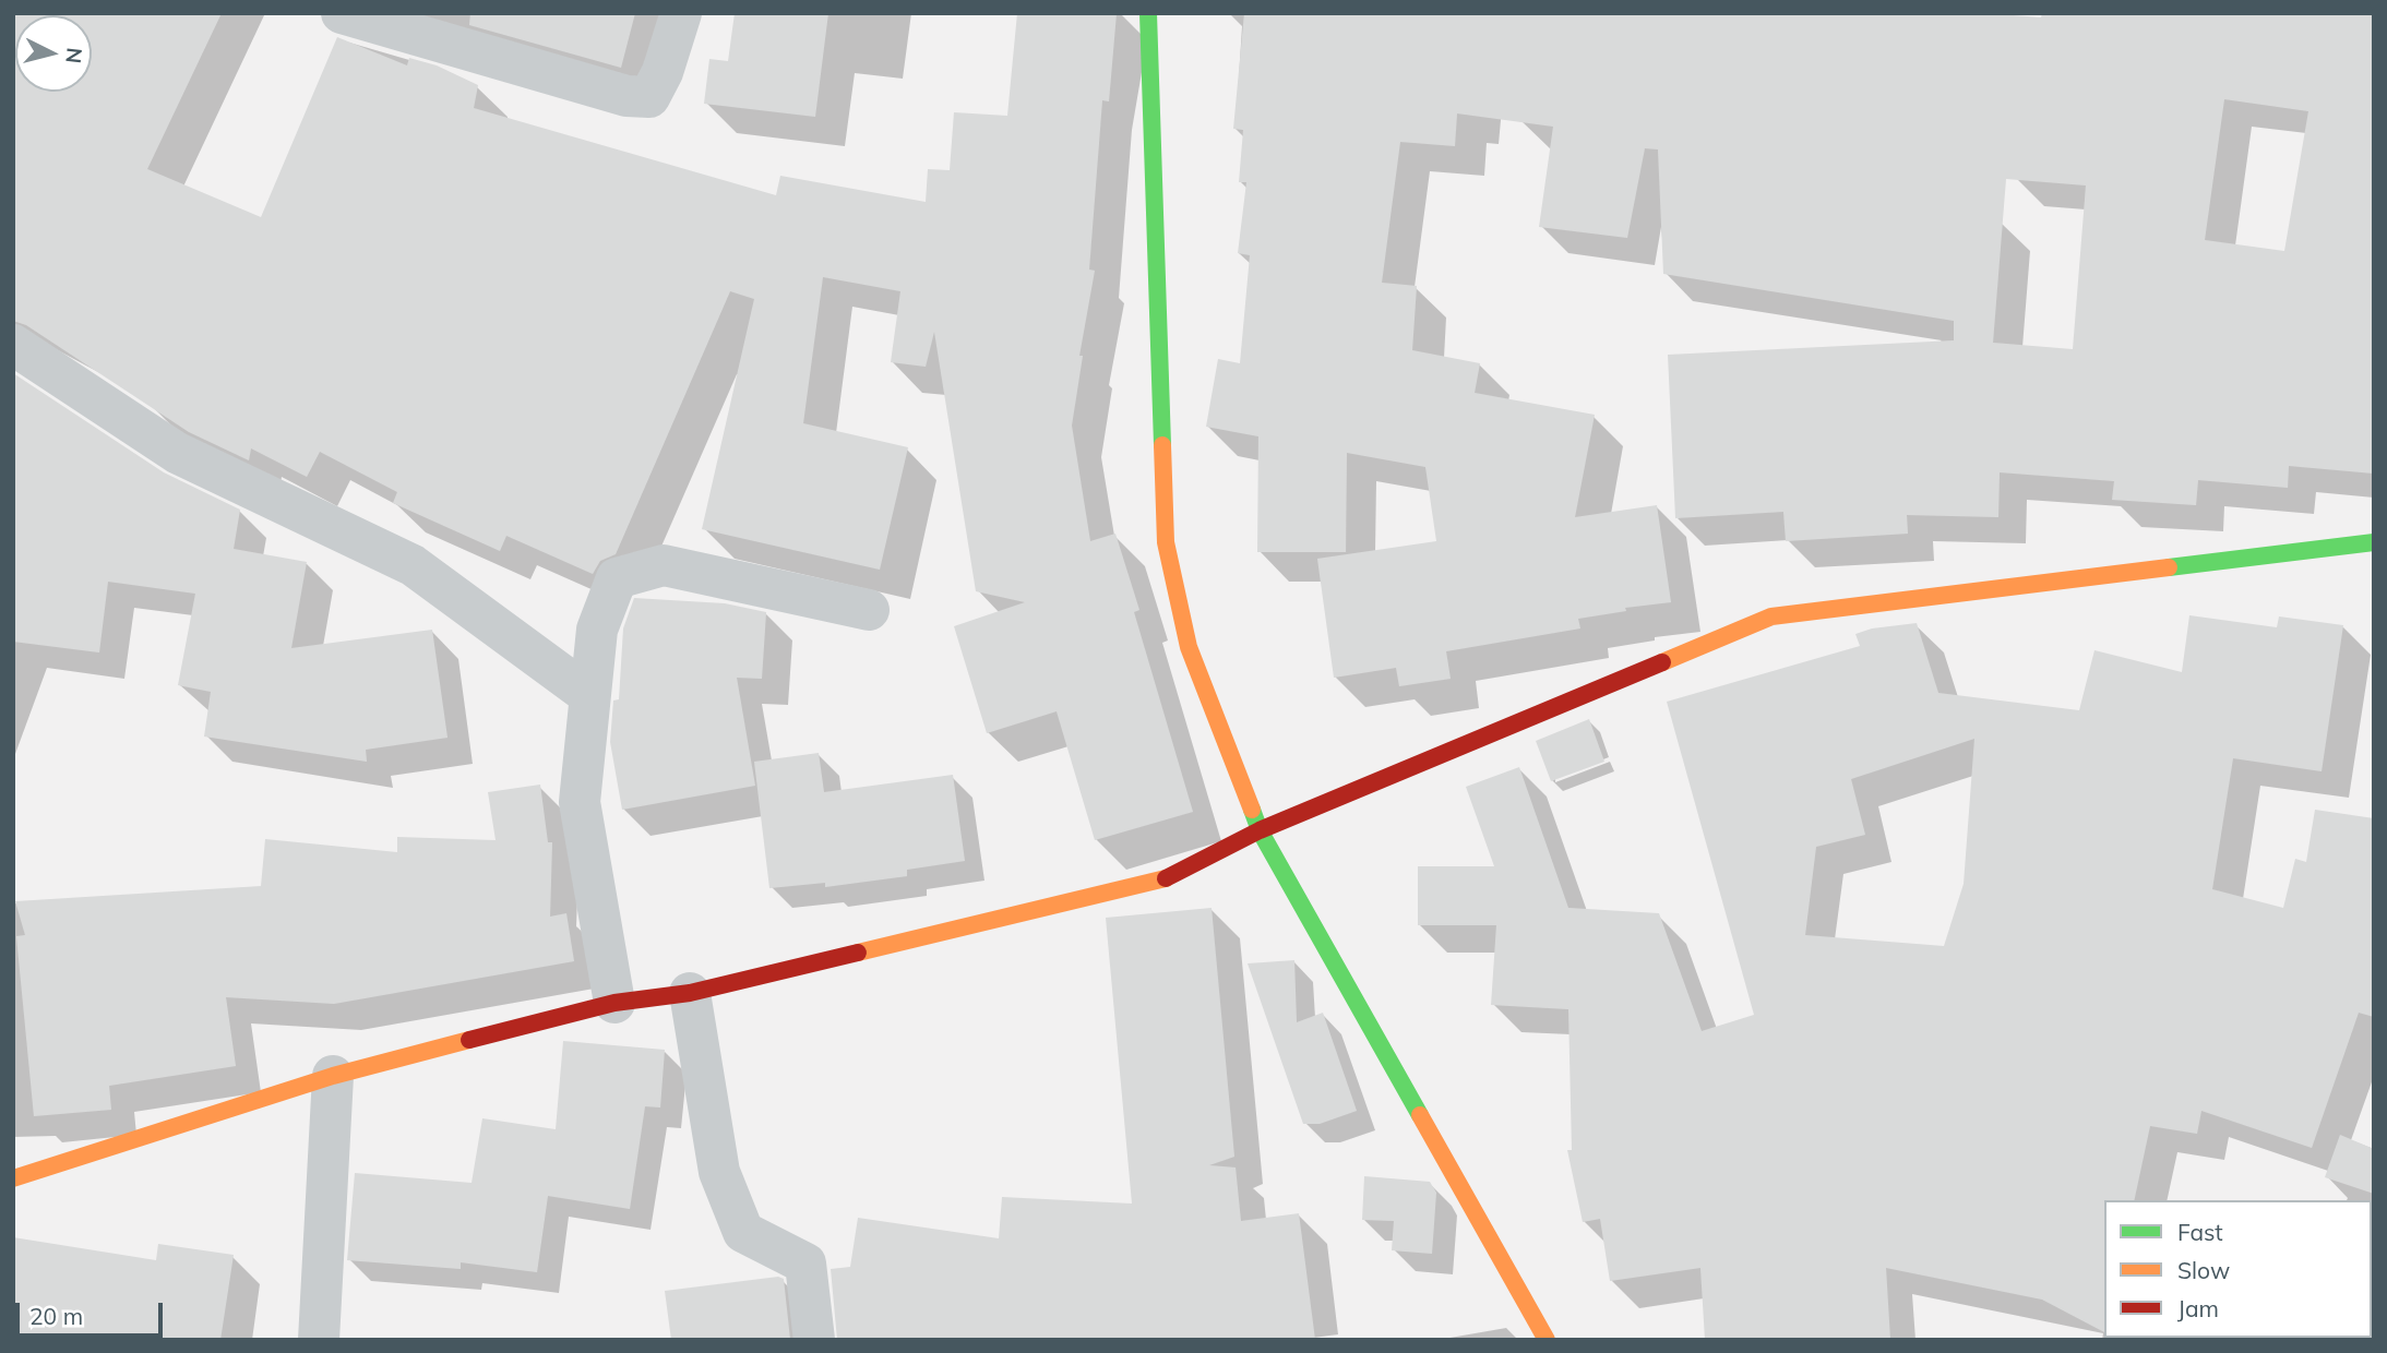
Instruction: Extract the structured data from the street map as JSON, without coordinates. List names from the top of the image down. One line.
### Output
{"legend":["Fast","Slow","Jam"],"scale_bar":"20 m","north":"right"}
